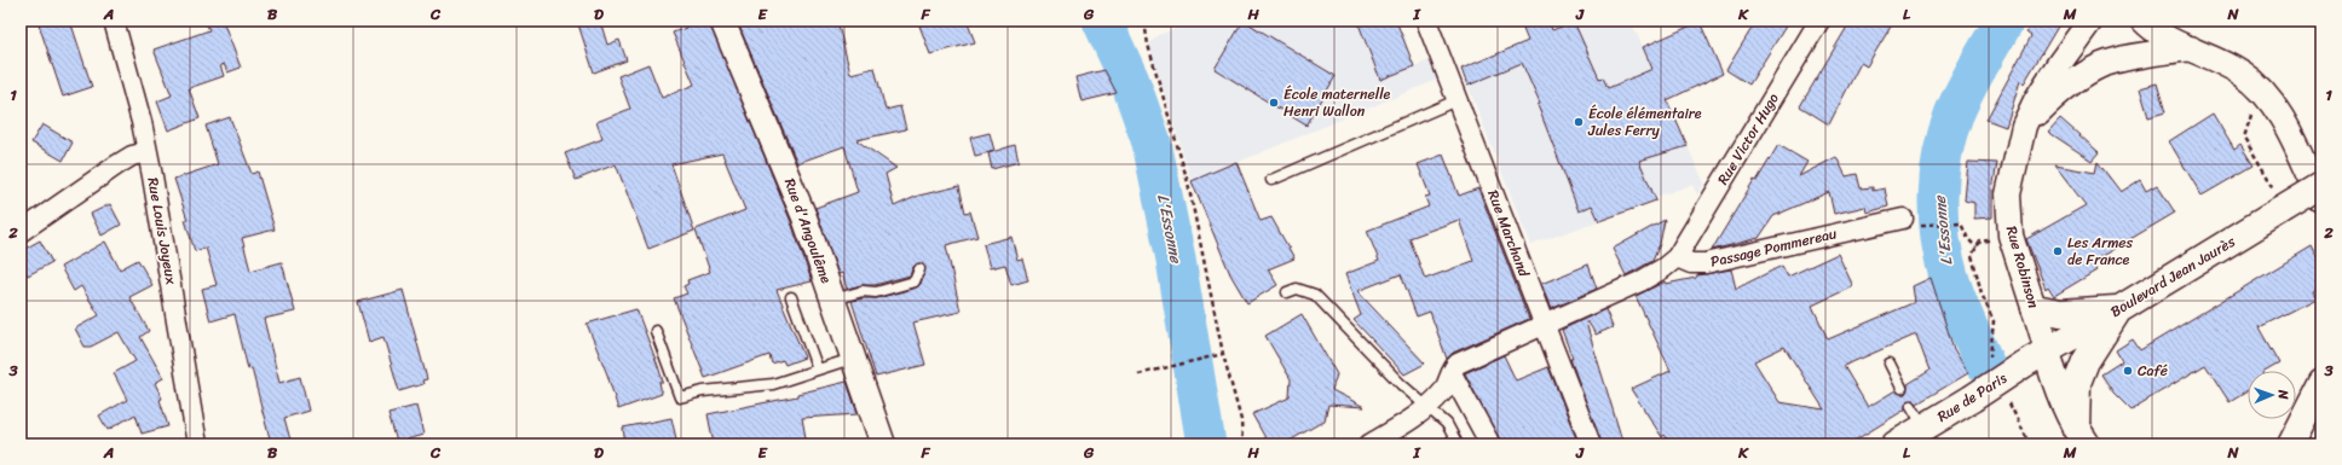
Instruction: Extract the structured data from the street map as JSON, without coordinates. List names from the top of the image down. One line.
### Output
{"streets":{"main road":["Boulevard Jean Jaurès","Rue de Paris"],"street":["Rue Victor Hugo","Rue Louis Joyeux","Rue d'Angoulême","Rue Marchand","Passage Pommereau","Rue Robinson"]},"crossings":[["Rue Victor Hugo","Passage Pommereau"],["Rue Robinson","Boulevard Jean Jaurès"],["Boulevard Jean Jaurès","Rue de Paris"]],"water":["L'Essonne"],"places":["École maternelle Henri Wallon","École élémentaire Jules Ferry","Les Armes de France","Café"],"north":"right","grid":{"columns":["A","B","C","D","E","F","G","H","I","J","K","L","M","N"],"rows":["1","2","3"]}}
